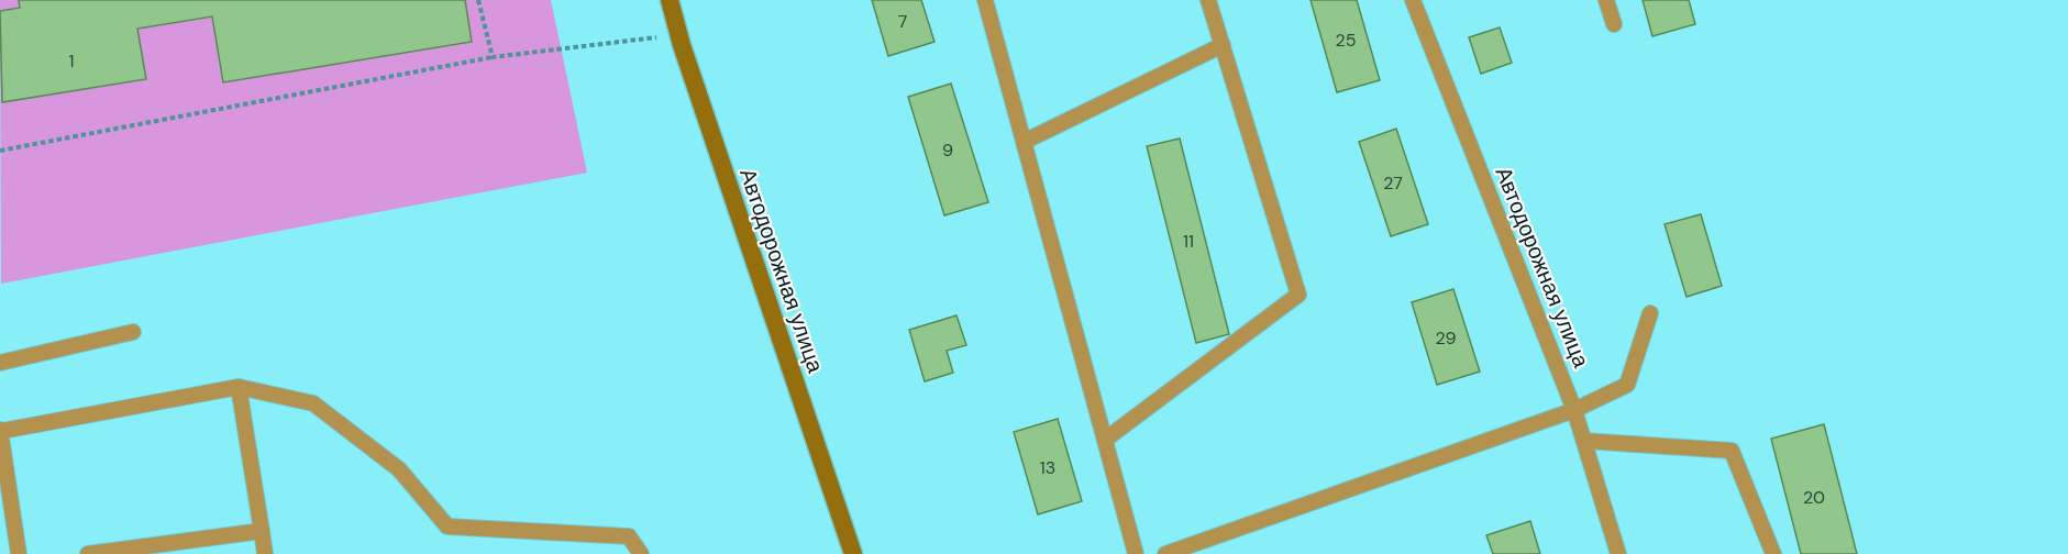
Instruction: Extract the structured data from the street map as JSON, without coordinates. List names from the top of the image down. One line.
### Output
{"streets":{"main road":["Автодорожная улица"]},"house_numbers":["7","25","1","9","27","11","29","13","20"]}
